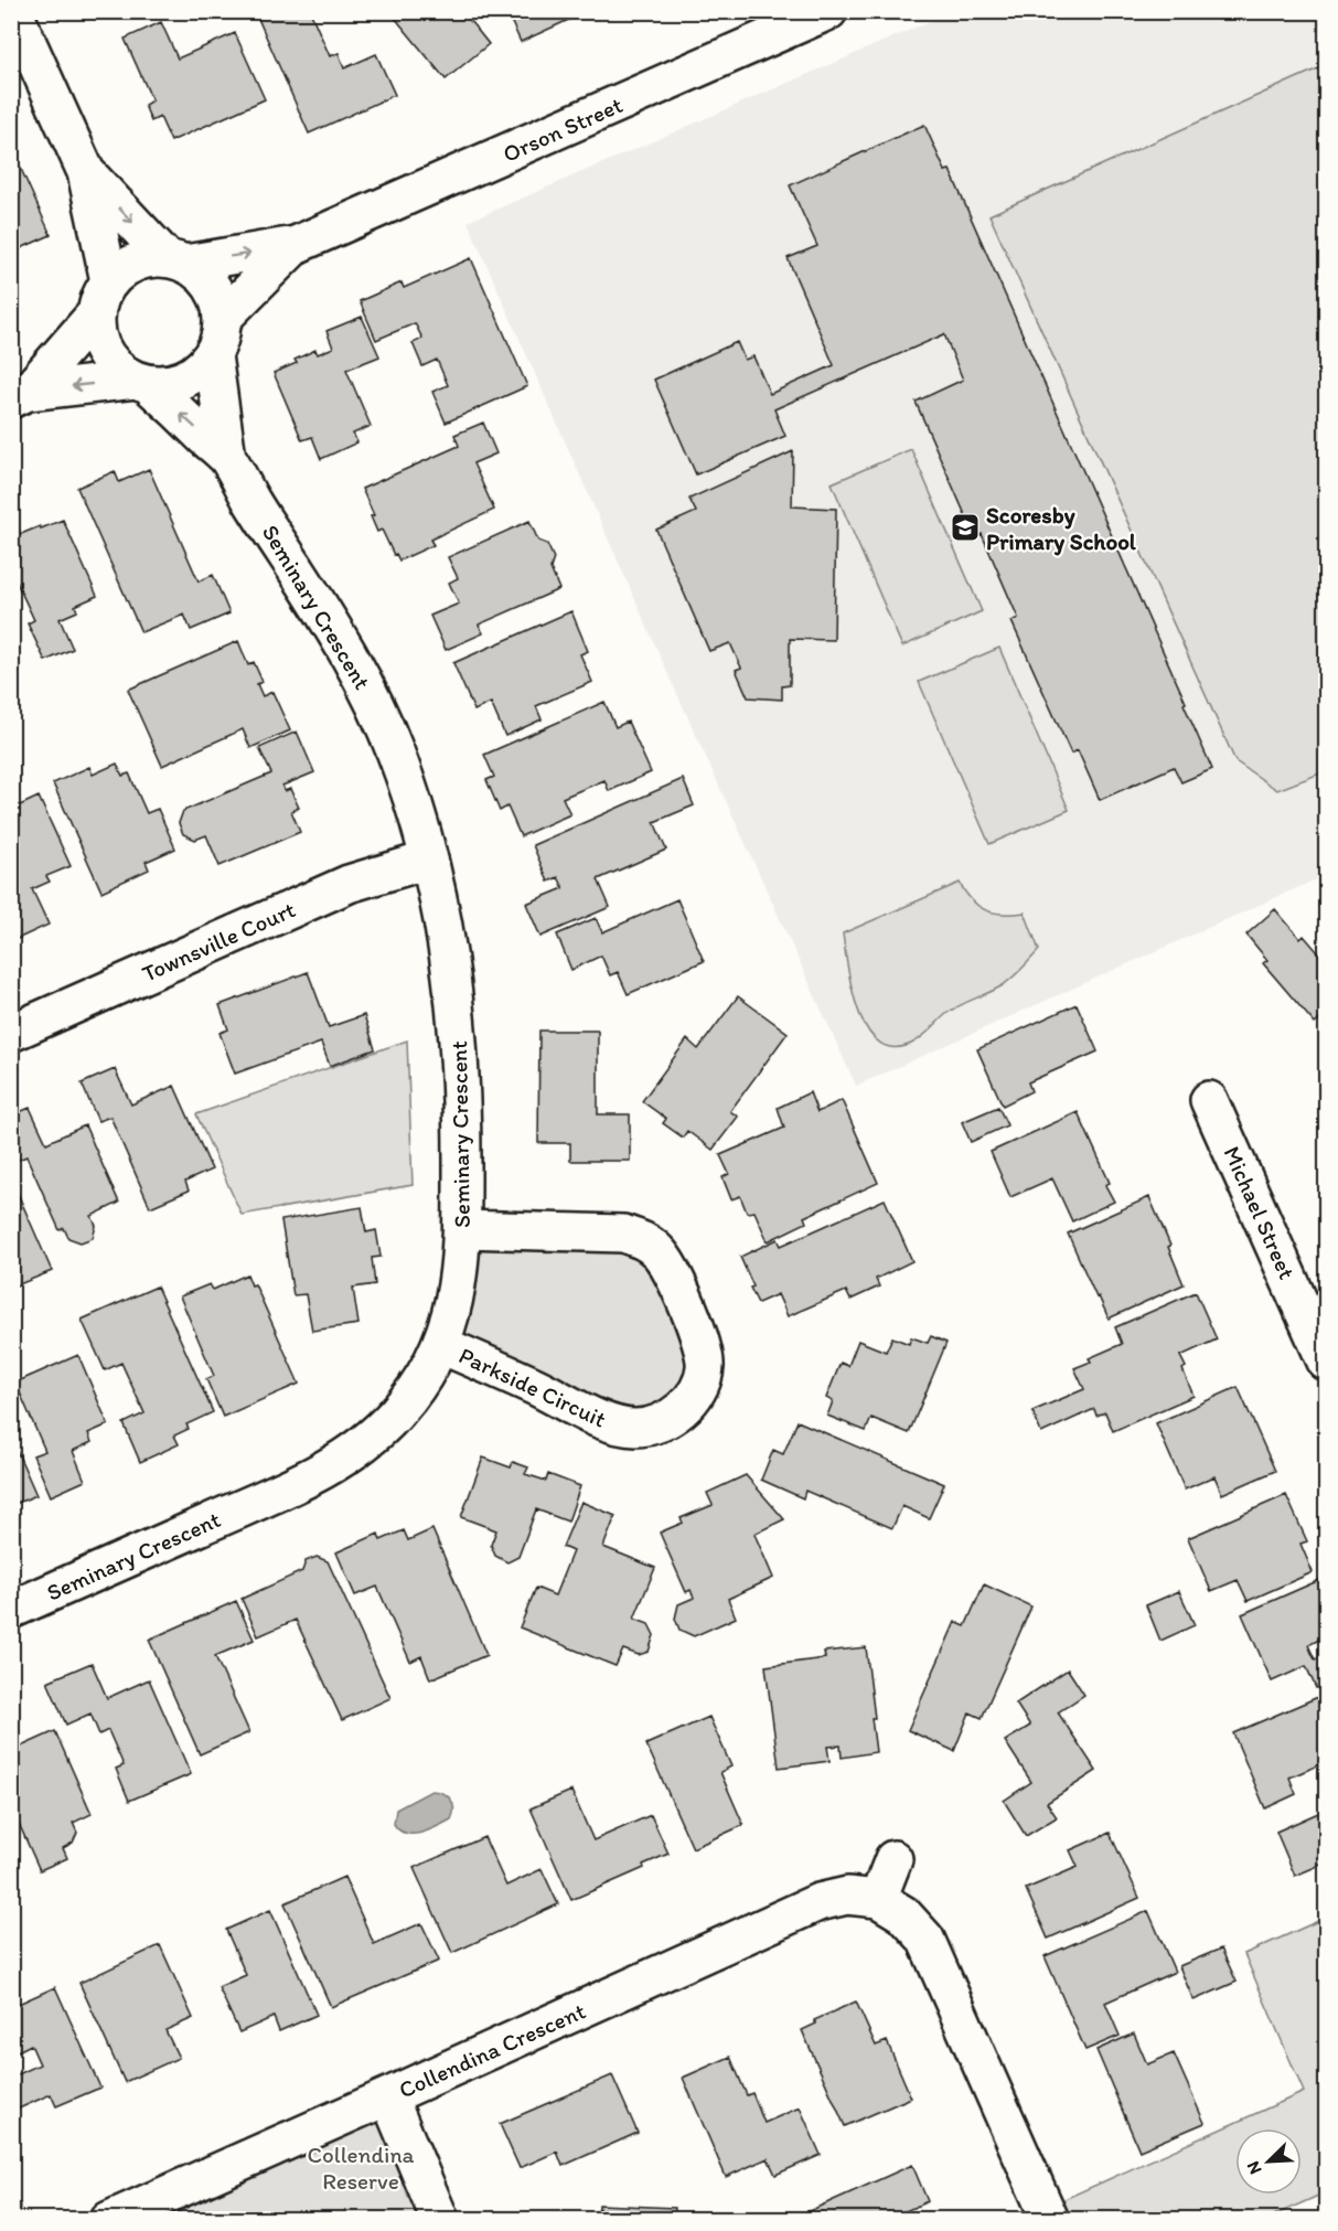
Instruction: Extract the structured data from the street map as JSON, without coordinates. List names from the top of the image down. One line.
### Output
{"streets":{"street":["Orson Street","Seminary Crescent","Townsville Court","Michael Street","Parkside Circuit","Collendina Crescent"]},"crossings":[["Orson Street","Seminary Crescent"],["Seminary Crescent","Townsville Court"],["Seminary Crescent","Parkside Circuit"]],"parks":["Collendina Reserve"],"places":{"school or university":["Scoresby Primary School"]},"north":"bottom left"}
